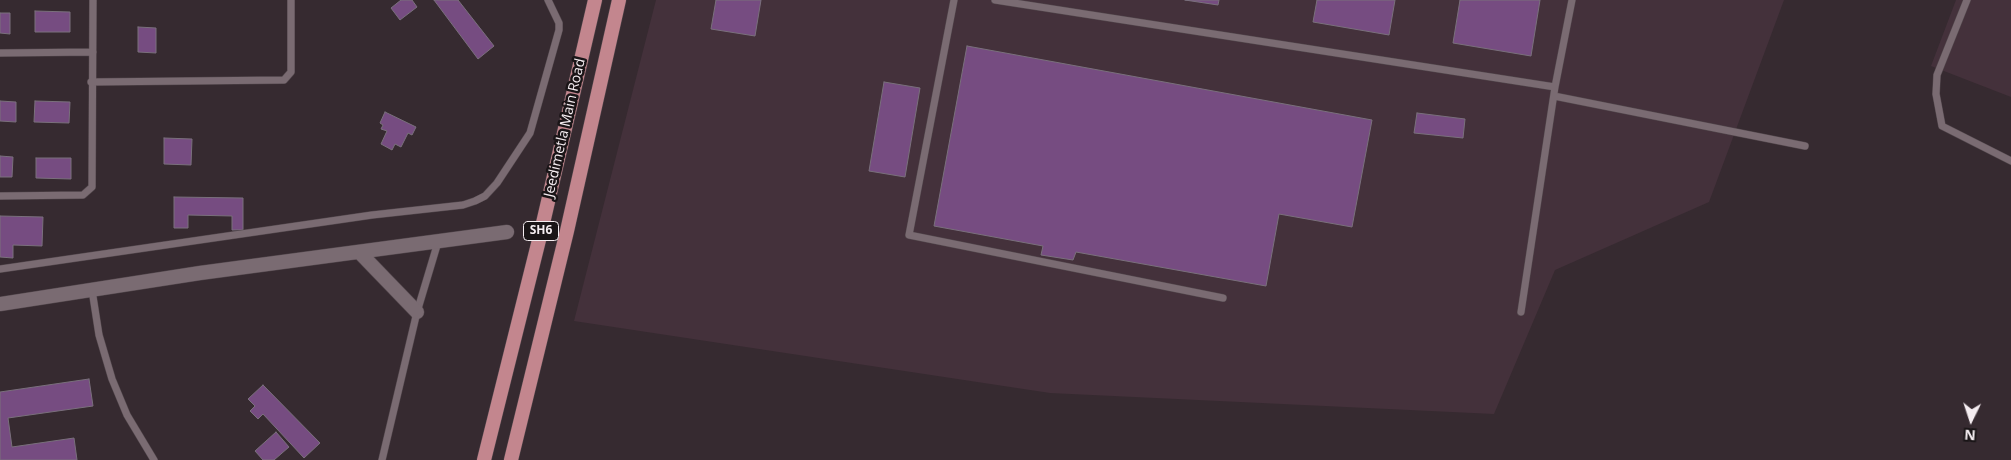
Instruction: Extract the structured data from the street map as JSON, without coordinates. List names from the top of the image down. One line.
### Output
{"streets":{"main road":["Jeedimetla Main Road","SH6"]},"north":"bottom"}
